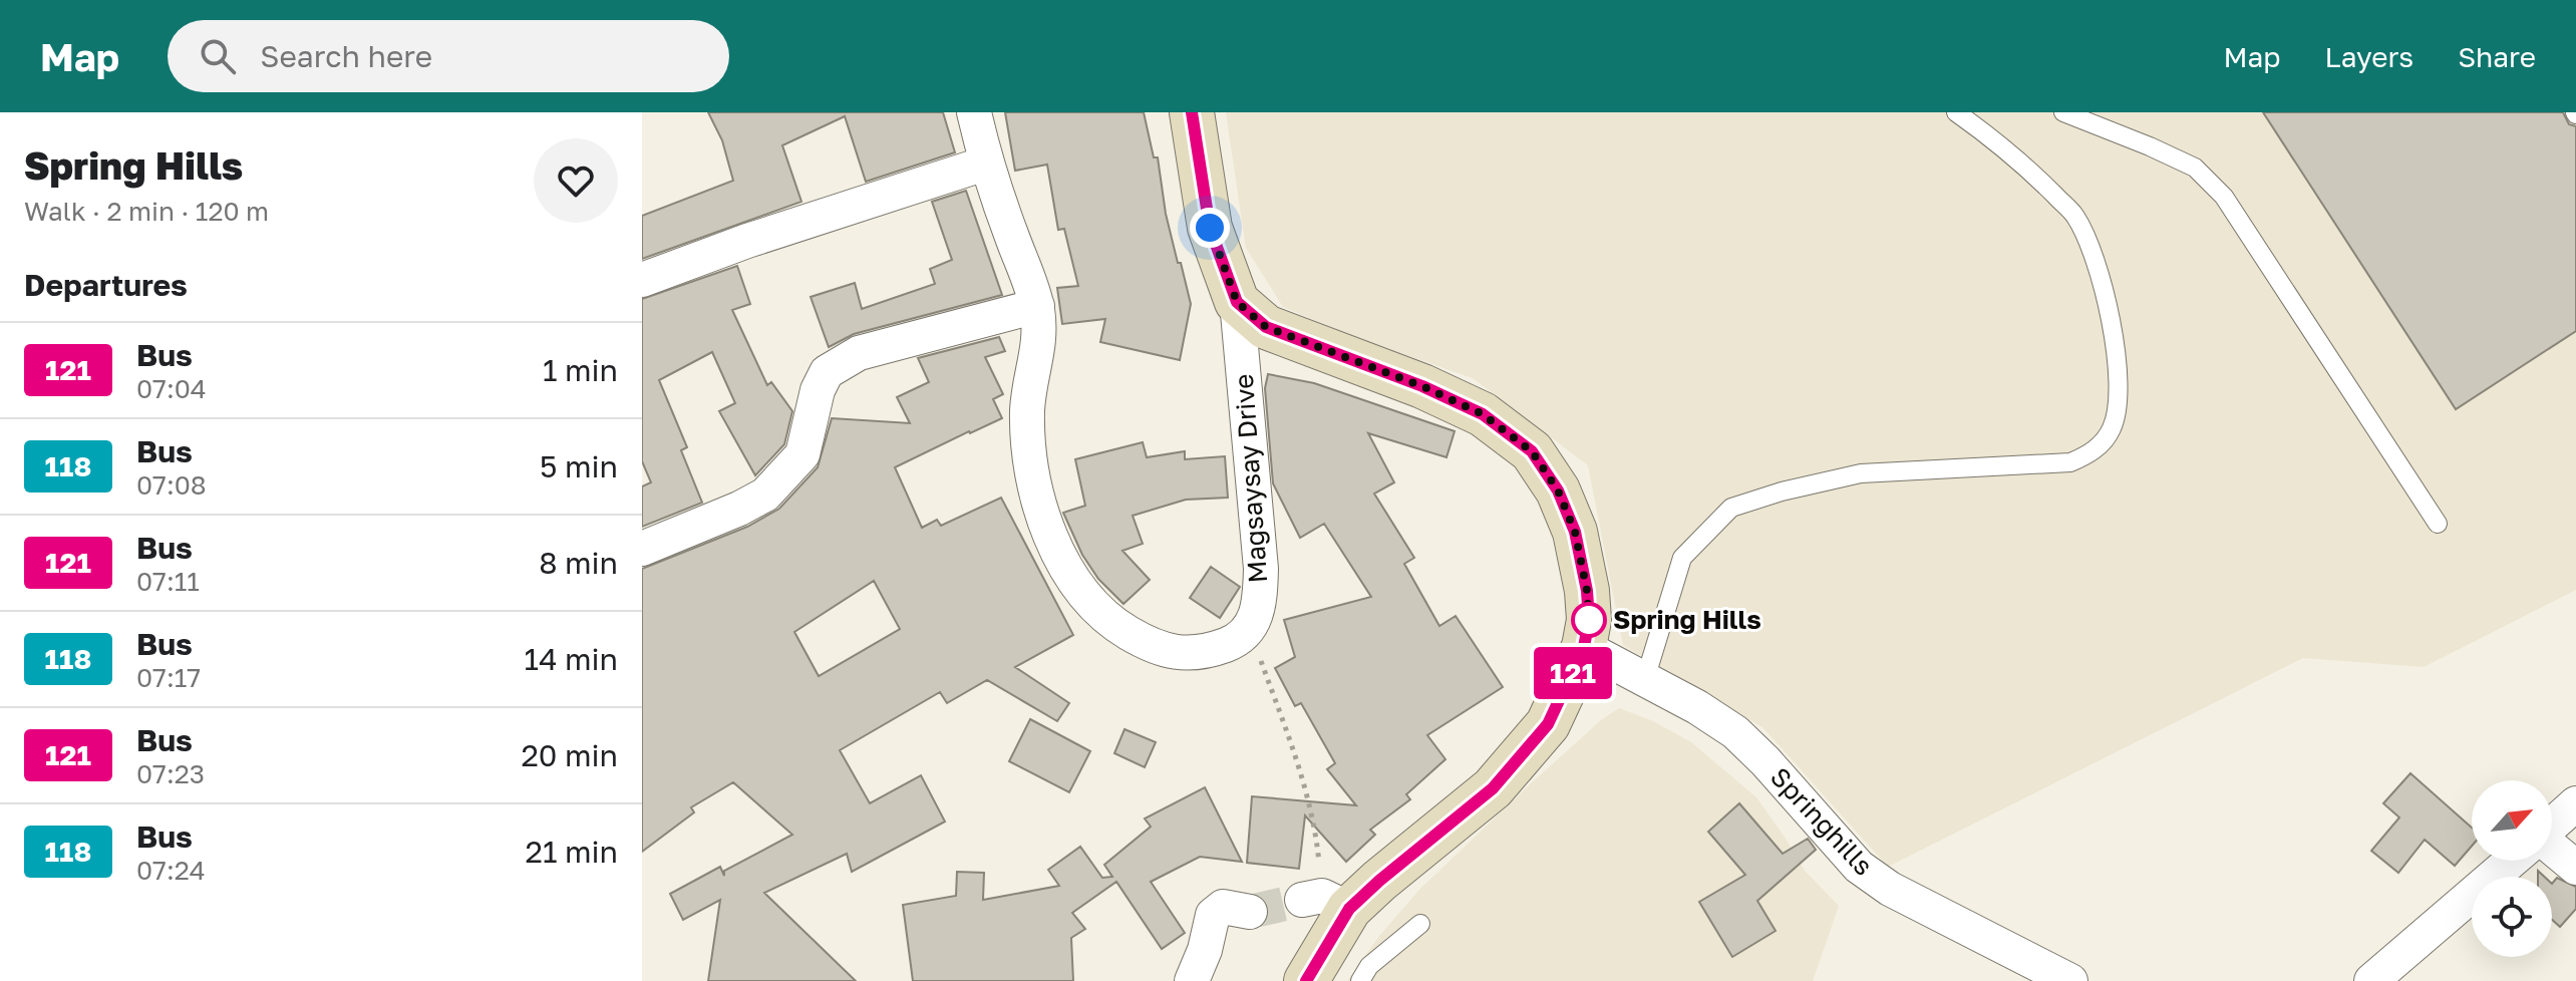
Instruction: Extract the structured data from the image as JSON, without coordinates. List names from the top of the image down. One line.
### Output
{"streets":{"street":["Magsaysay Drive","Springhills"]},"places":["Spring Hills"],"lines":["bus line 121"],"north":"top right","page":{"header":"Map","search":"Search here","nav":["Map","Layers","Share"],"heading":[["Spring Hills","Walk · 2 min · 120 m"],"Departures"],"on_map":"121","list":[{"mark":"121","name":"Bus","note":"07:04","value":"1 min"},{"mark":"118","name":"Bus","note":"07:08","value":"5 min"},{"mark":"121","name":"Bus","note":"07:11","value":"8 min"},{"mark":"118","name":"Bus","note":"07:17","value":"14 min"},{"mark":"121","name":"Bus","note":"07:23","value":"20 min"},{"mark":"118","name":"Bus","note":"07:24","value":"21 min"}]}}
